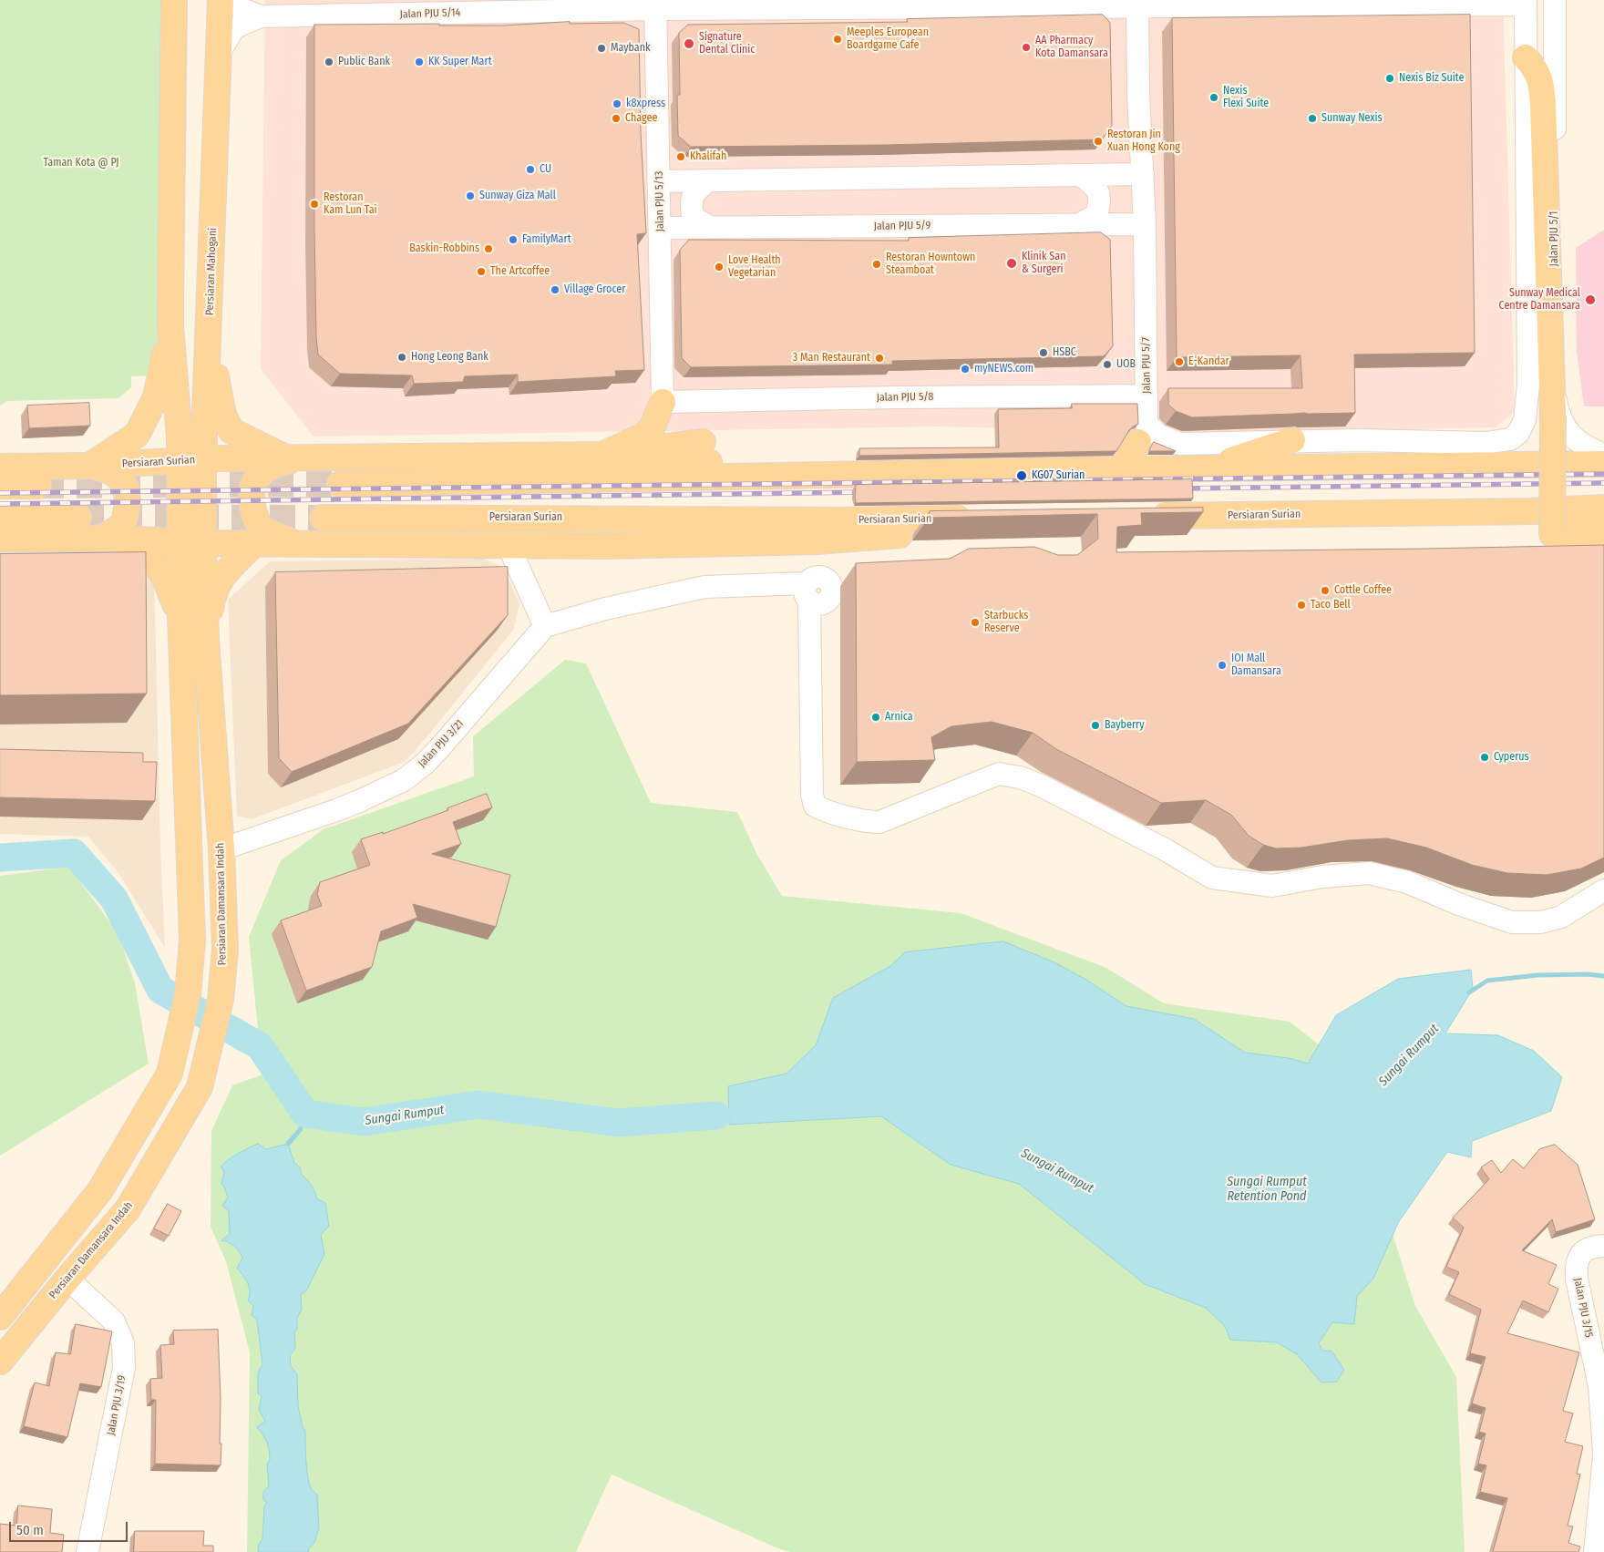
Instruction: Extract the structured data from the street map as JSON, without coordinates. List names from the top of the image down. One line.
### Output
{"streets":{"main road":["Persiaran Mahogani","Persiaran Surian","Persiaran Damansara Indah"],"street":["Jalan PJU 5/14","Jalan PJU 5/13","Jalan PJU 5/9","Jalan PJU 5/1","Jalan PJU 5/7","Jalan PJU 5/8","Jalan PJU 3/21","Jalan PJU 3/15","Jalan PJU 3/19"]},"crossings":[["Jalan PJU 5/14","Jalan PJU 5/13"],["Jalan PJU 5/14","Persiaran Mahogani"],["Jalan PJU 5/14","Jalan PJU 5/7"],["Jalan PJU 5/13","Jalan PJU 5/9"],["Jalan PJU 5/13","Jalan PJU 5/8"],["Jalan PJU 5/9","Jalan PJU 5/7"],["Persiaran Mahogani","Persiaran Surian"],["Persiaran Mahogani","Persiaran Damansara Indah"],["Jalan PJU 5/7","Jalan PJU 5/8"],["Persiaran Surian","Persiaran Damansara Indah"],["Jalan PJU 3/21","Persiaran Damansara Indah"],["Persiaran Damansara Indah","Jalan PJU 3/19"]],"water":["Sungai Rumput","Sungai Rumput Retention Pond"],"parks":["Taman Kota @ PJ"],"places":["Meeples European Boardgame Cafe","Signature Dental Clinic","AA Pharmacy Kota Damansara","Maybank","Public Bank","KK Super Mart","Nexis Biz Suite","Nexis Flexi Suite","k8xpress","Chagee","Sunway Nexis","Restoran Jin Xuan Hong Kong","Khalifah","CU","Sunway Giza Mall","Restoran Kam Lun Tai","FamilyMart","Baskin-Robbins","Klinik San & Surgeri","Restoran Howntown Steamboat","Love Health Vegetarian","The Artcoffee","Village Grocer","Sunway Medical Centre Damansara","HSBC","Hong Leong Bank","3 Man Restaurant","E-Kandar","UOB","myNEWS.com","KG07 Surian","Cottle Coffee","Taco Bell","Starbucks Reserve","IOI Mall Damansara","Arnica","Bayberry","Cyperus"],"scale_bar":"50 m"}
